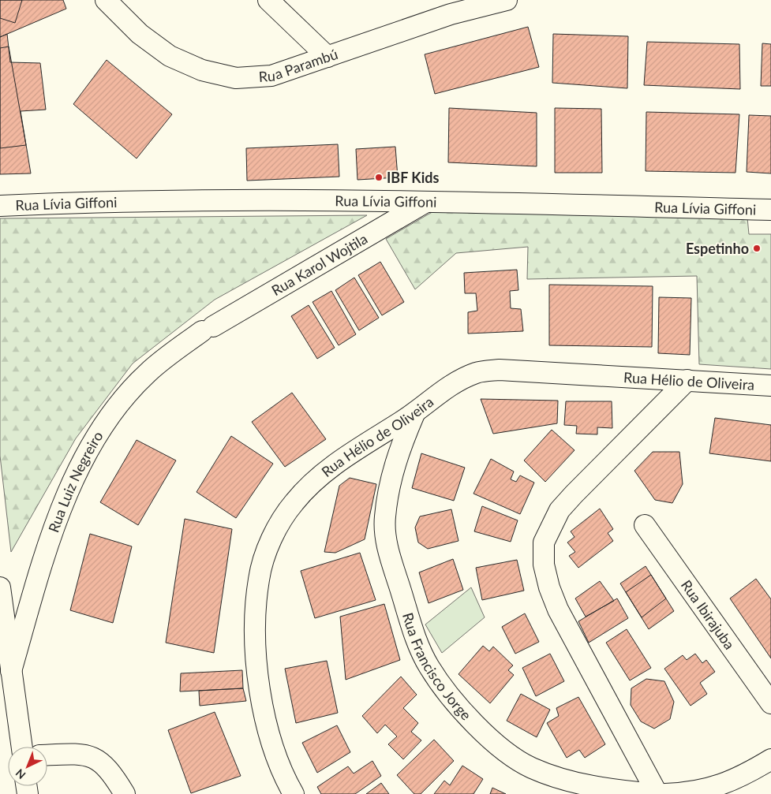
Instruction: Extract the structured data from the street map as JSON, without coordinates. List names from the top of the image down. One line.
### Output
{"streets":{"street":["Rua Parambú","Rua Lívia Giffoni","Rua Karol Wojtila","Rua Hélio de Oliveira","Rua Luiz Negreiro","Rua Ibirajuba","Rua Francisco Jorge"]},"crossings":[["Rua Lívia Giffoni","Rua Karol Wojtila"],["Rua Karol Wojtila","Rua Luiz Negreiro"],["Rua Hélio de Oliveira","Rua Francisco Jorge"]],"places":["IBF Kids","Espetinho"],"north":"bottom left"}
